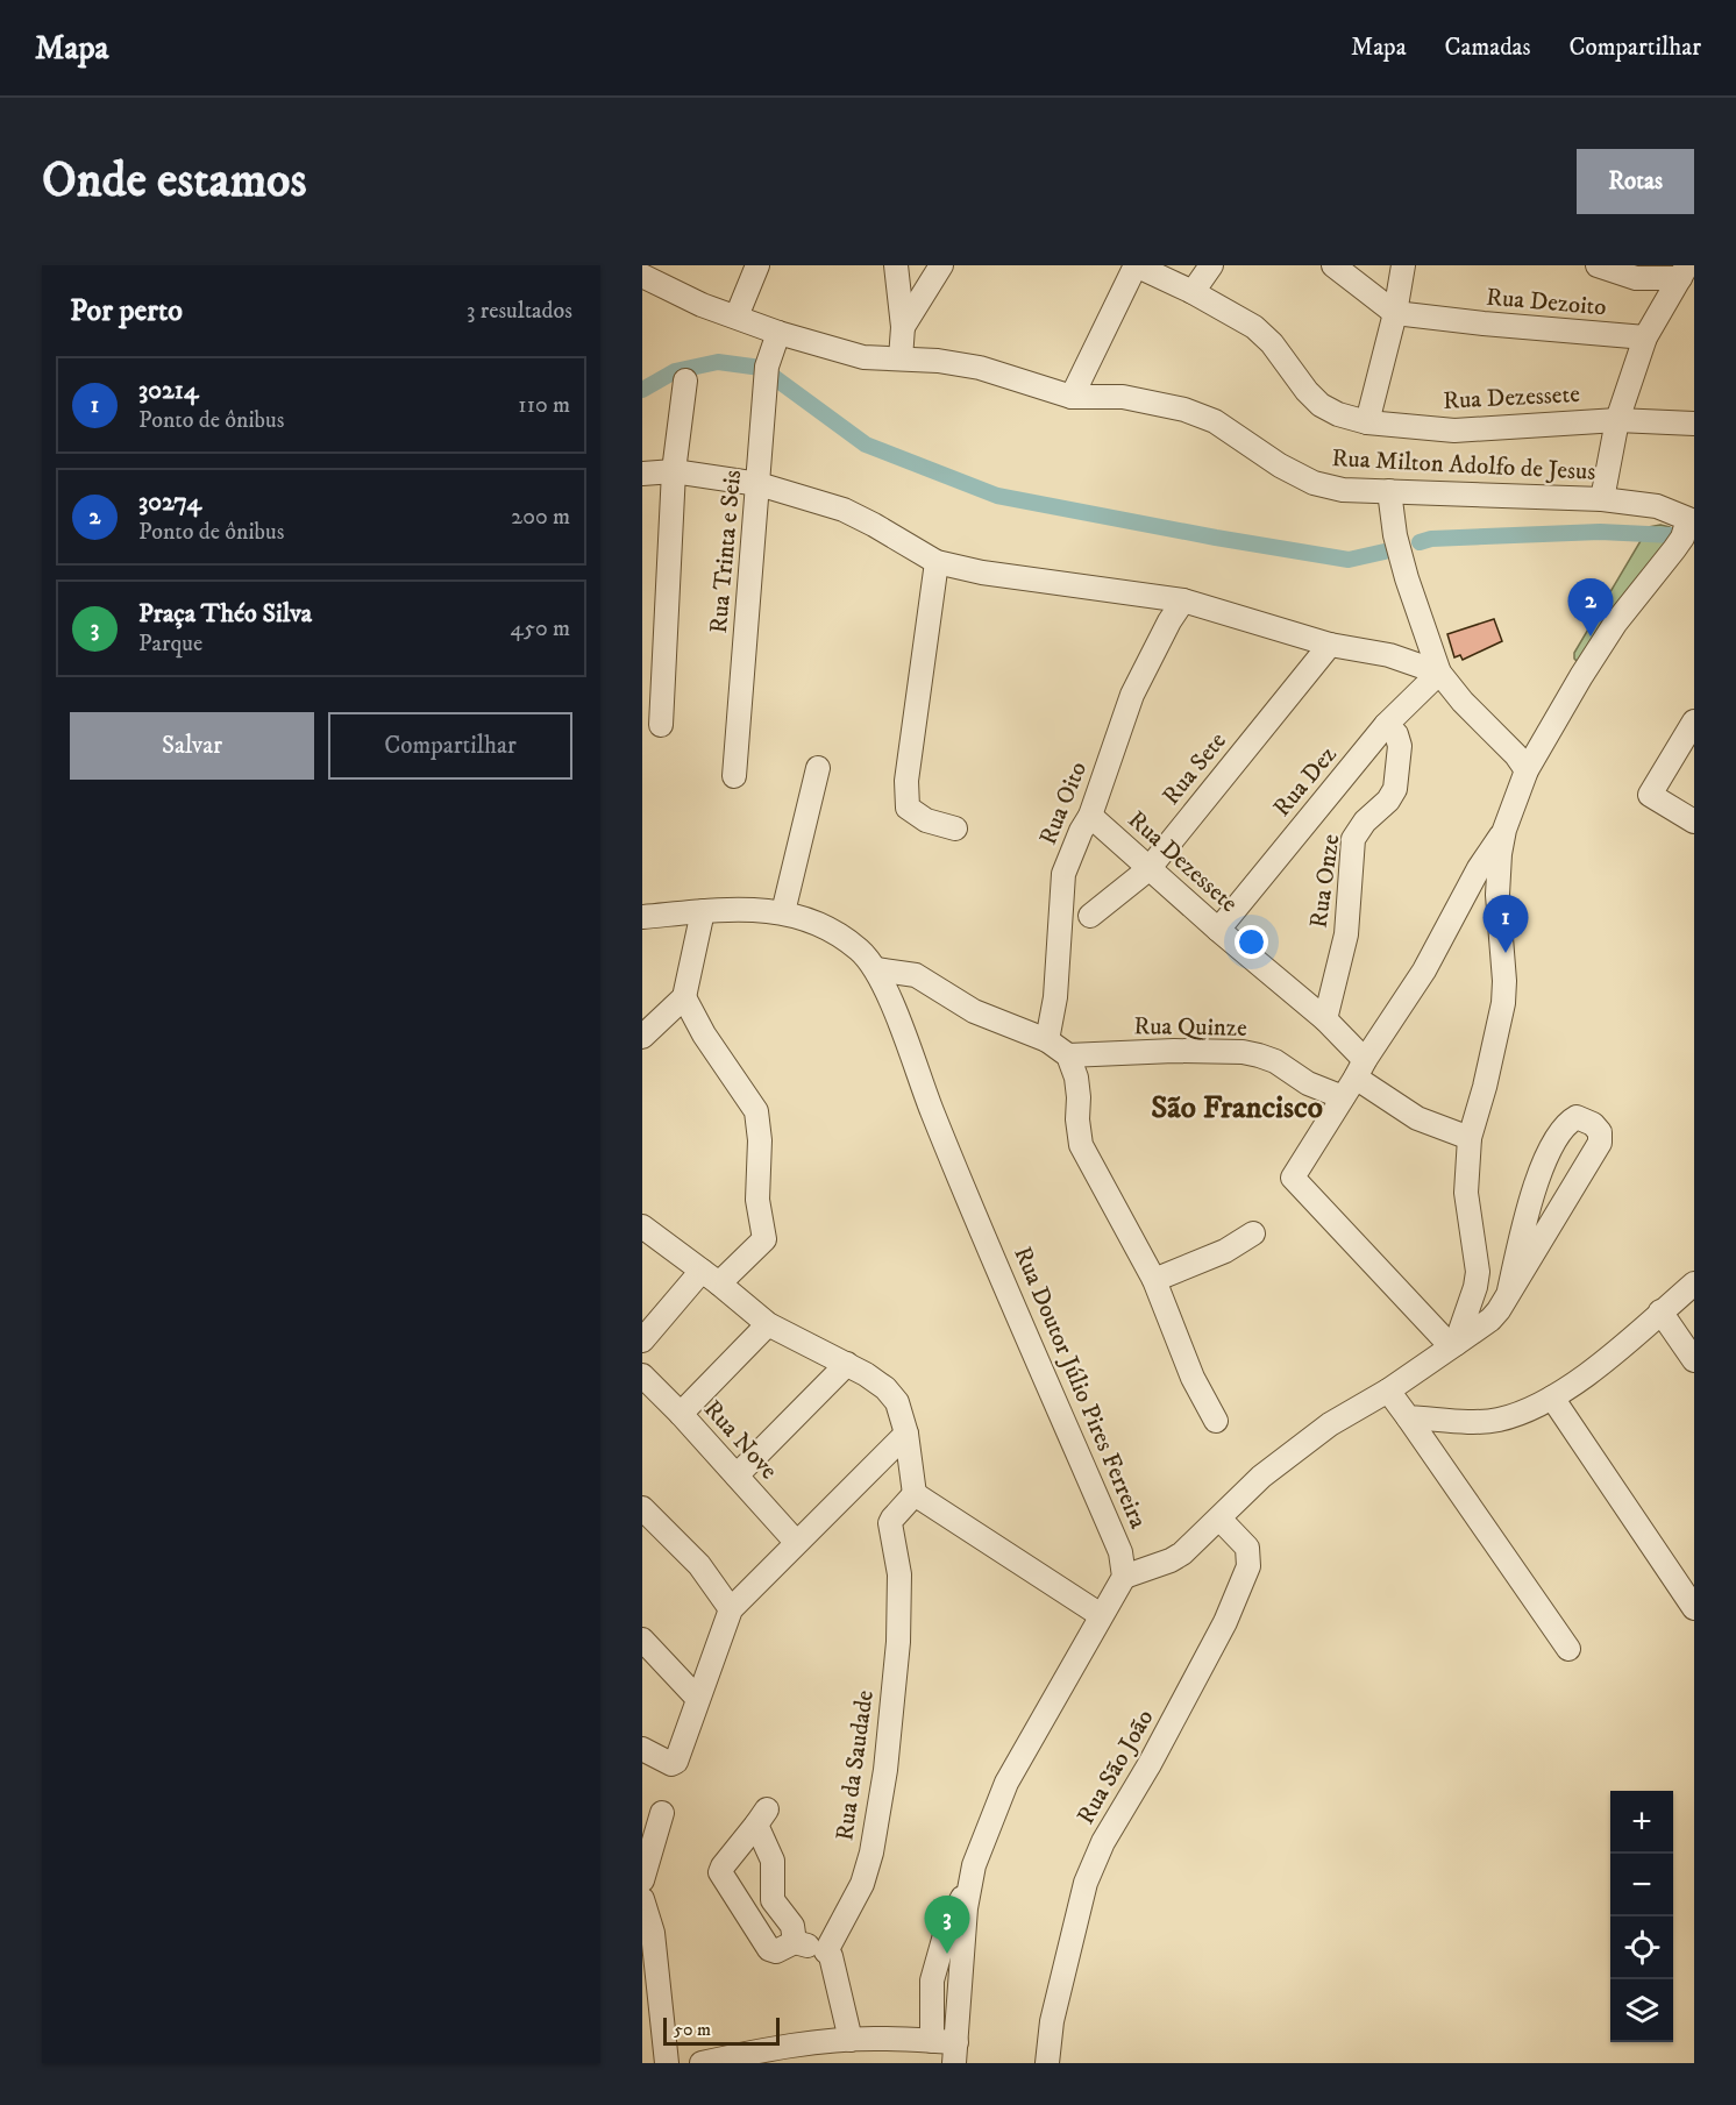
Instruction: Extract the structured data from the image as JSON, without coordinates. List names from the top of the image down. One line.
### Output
{"streets":{"street":["Rua Dezoito","Rua Dezessete","Rua Milton Adolfo de Jesus","Rua Trinta e Seis","Rua Sete","Rua Dez","Rua Oito","Rua Onze","Rua Quinze","Rua Doutor Júlio Pires Ferreira","Rua Nove","Rua da Saudade","Rua São João"]},"crossings":[["Rua Dezessete","Rua Sete"],["Rua Dezessete","Rua Dez"],["Rua Dezessete","Rua Oito"],["Rua Dezessete","Rua Onze"],["Rua Dezessete","Rua Quinze"],["Rua Milton Adolfo de Jesus","Rua Trinta e Seis"],["Rua Dez","Rua Onze"]],"districts":["São Francisco"],"scale_bar":"50 m","page":{"header":"Mapa","nav":["Mapa","Camadas","Compartilhar"],"buttons":["Rotas",["Salvar","Compartilhar"]],"title":"Onde estamos","heading":["Por perto","3 resultados"],"list":[{"mark":"1","name":"30214","note":"Ponto de ônibus","value":"110 m"},{"mark":"2","name":"30274","note":"Ponto de ônibus","value":"200 m"},{"mark":"3","name":"Praça Théo Silva","note":"Parque","value":"450 m"}],"pins":["2","1","3"],"map_buttons":["+","−"],"scale":"50 m"}}
